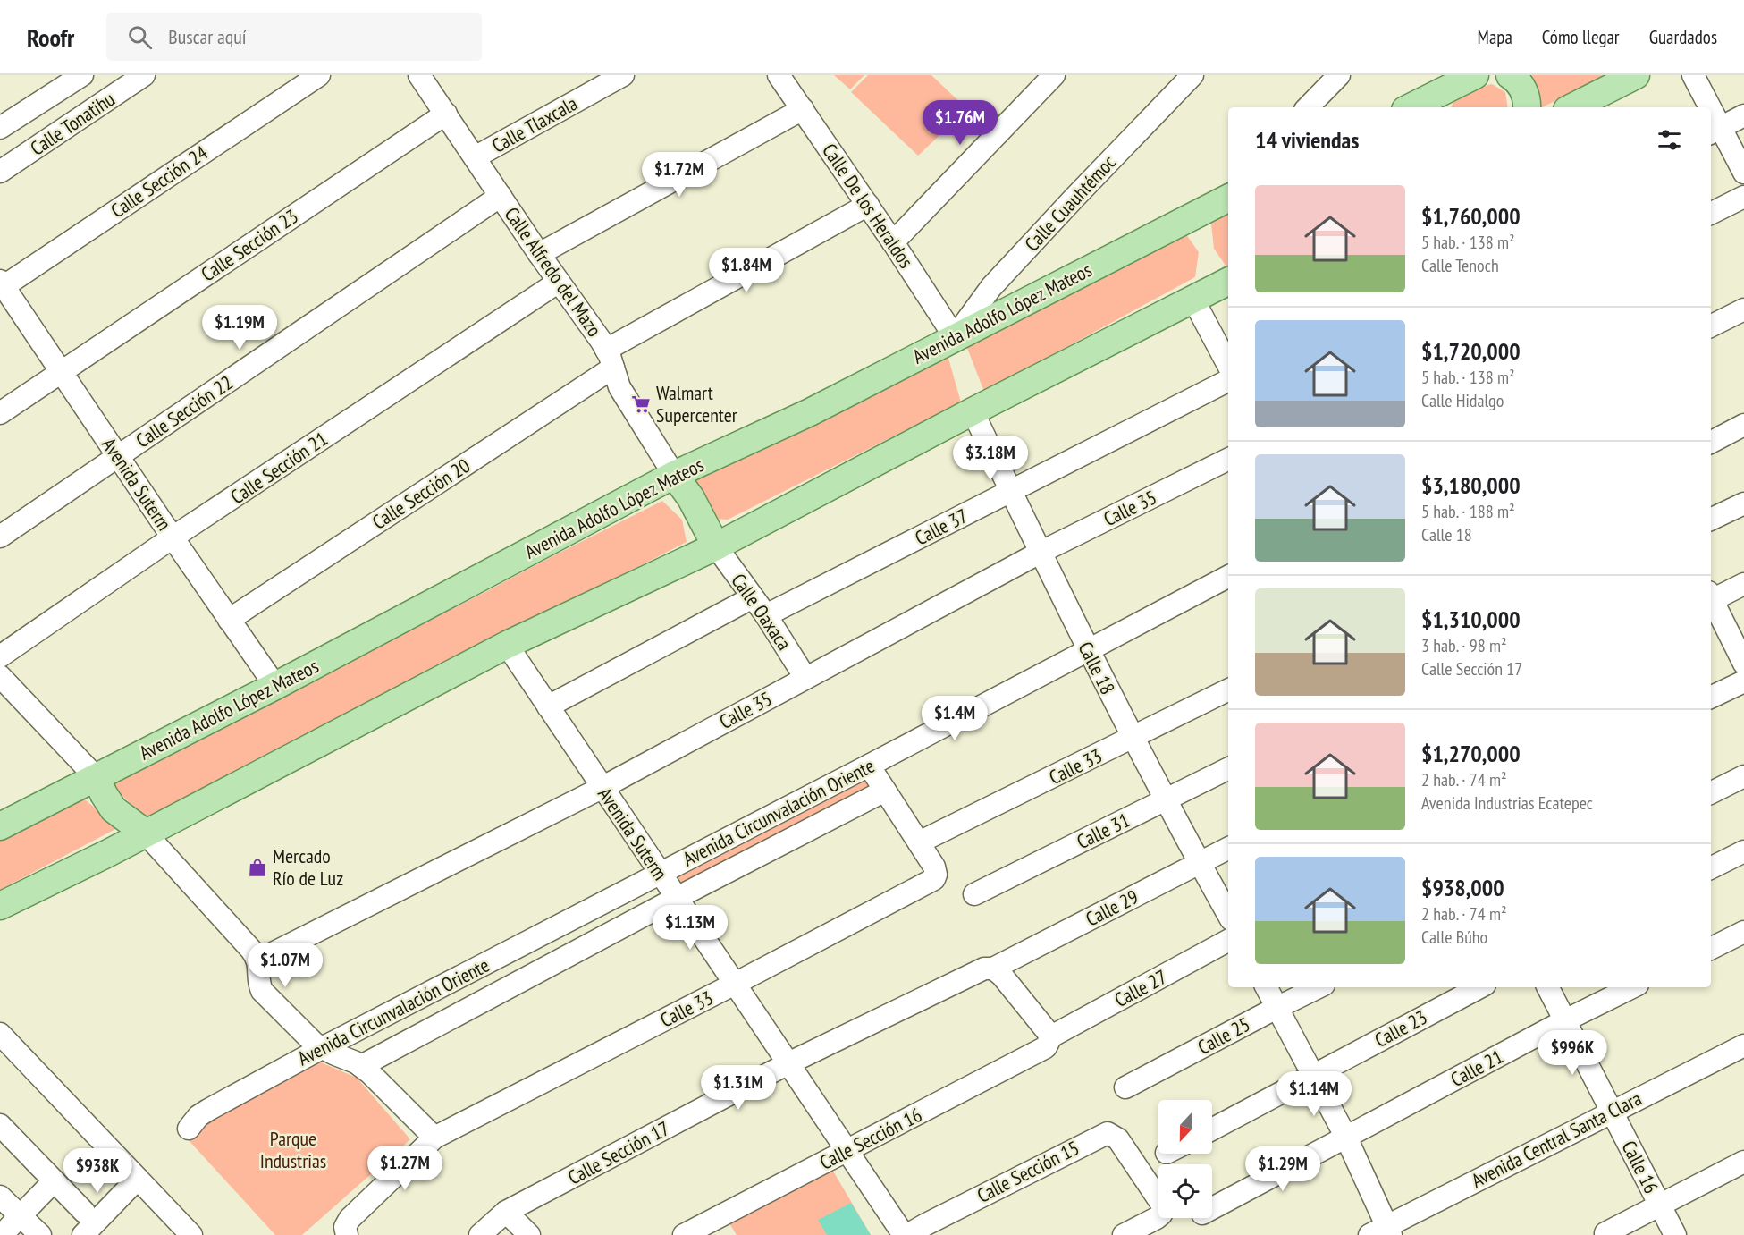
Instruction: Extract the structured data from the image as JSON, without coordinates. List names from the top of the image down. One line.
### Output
{"streets":{"main road":["Avenida Adolfo López Mateos"],"street":["Calle Tonatihu","Calle Tlaxcala","Calle Sección 24","Calle Cuauhtémoc","Calle De los Heraldos","Calle Sección 23","Calle Alfredo del Mazo","Calle Sección 22","Calle Sección 21","Avenida Suterm","Calle Sección 20","Calle 35","Calle 37","Calle Oaxaca","Calle 18","Calle 33","Avenida Circunvalación Oriente","Calle 31","Calle 29","Calle 27","Calle 23","Calle 25","Calle 21","Calle Sección 16","Avenida Central Santa Clara","Calle Sección 17","Calle 16","Calle Sección 15"]},"crossings":[["Calle Tlaxcala","Calle Alfredo del Mazo"],["Calle Sección 24","Avenida Suterm"],["Calle Cuauhtémoc","Calle De los Heraldos"],["Calle Cuauhtémoc","Avenida Adolfo López Mateos"],["Calle De los Heraldos","Avenida Adolfo López Mateos"],["Calle De los Heraldos","Calle Sección 20"],["Calle Sección 23","Calle Alfredo del Mazo"],["Calle Sección 23","Avenida Suterm"],["Calle Alfredo del Mazo","Avenida Adolfo López Mateos"],["Calle Alfredo del Mazo","Calle Sección 22"],["Calle Alfredo del Mazo","Calle Sección 21"],["Calle Alfredo del Mazo","Calle Sección 20"],["Avenida Adolfo López Mateos","Avenida Suterm"],["Calle Sección 22","Avenida Suterm"],["Calle Sección 21","Avenida Suterm"],["Avenida Suterm","Calle Sección 20"],["Avenida Suterm","Calle 35"],["Avenida Suterm","Calle 33"],["Avenida Suterm","Avenida Circunvalación Oriente"],["Avenida Suterm","Calle Sección 16"],["Avenida Suterm","Calle Sección 17"],["Avenida Suterm","Calle Sección 15"],["Calle 35","Calle Oaxaca"],["Calle 35","Calle 18"],["Calle 37","Calle Oaxaca"],["Calle 37","Calle 18"],["Calle 18","Calle 33"],["Calle 18","Avenida Circunvalación Oriente"],["Calle 18","Calle 31"],["Calle 18","Calle 29"],["Calle 29","Calle Sección 17"],["Calle 27","Calle Sección 16"],["Calle 21","Calle 16"],["Avenida Central Santa Clara","Calle 16"]],"parks":["Parque Industrias"],"places":{"supermarket":["Walmart Supercenter"],"shop":["Mercado Río de Luz"]},"north":"bottom","page":{"header":"Roofr","search":"Buscar aquí","nav":["Mapa","Cómo llegar","Guardados"],"price":["$1.76M","$1.72M","$1.84M","$1.19M","$3.18M","$1.4M","$1.13M","$1.07M","$996K","$1.31M","$1.14M","$1.27M","$1.29M","$938K"],"heading":"14 viviendas","list":[{"name":"$1,760,000","note":"5 hab. · 138 m² · Calle Tenoch"},{"name":"$1,720,000","note":"5 hab. · 138 m² · Calle Hidalgo"},{"name":"$3,180,000","note":"5 hab. · 188 m² · Calle 18"},{"name":"$1,310,000","note":"3 hab. · 98 m² · Calle Sección 17"},{"name":"$1,270,000","note":"2 hab. · 74 m² · Avenida Industrias Ecatepec"},{"name":"$938,000","note":"2 hab. · 74 m² · Calle Búho"}]}}
